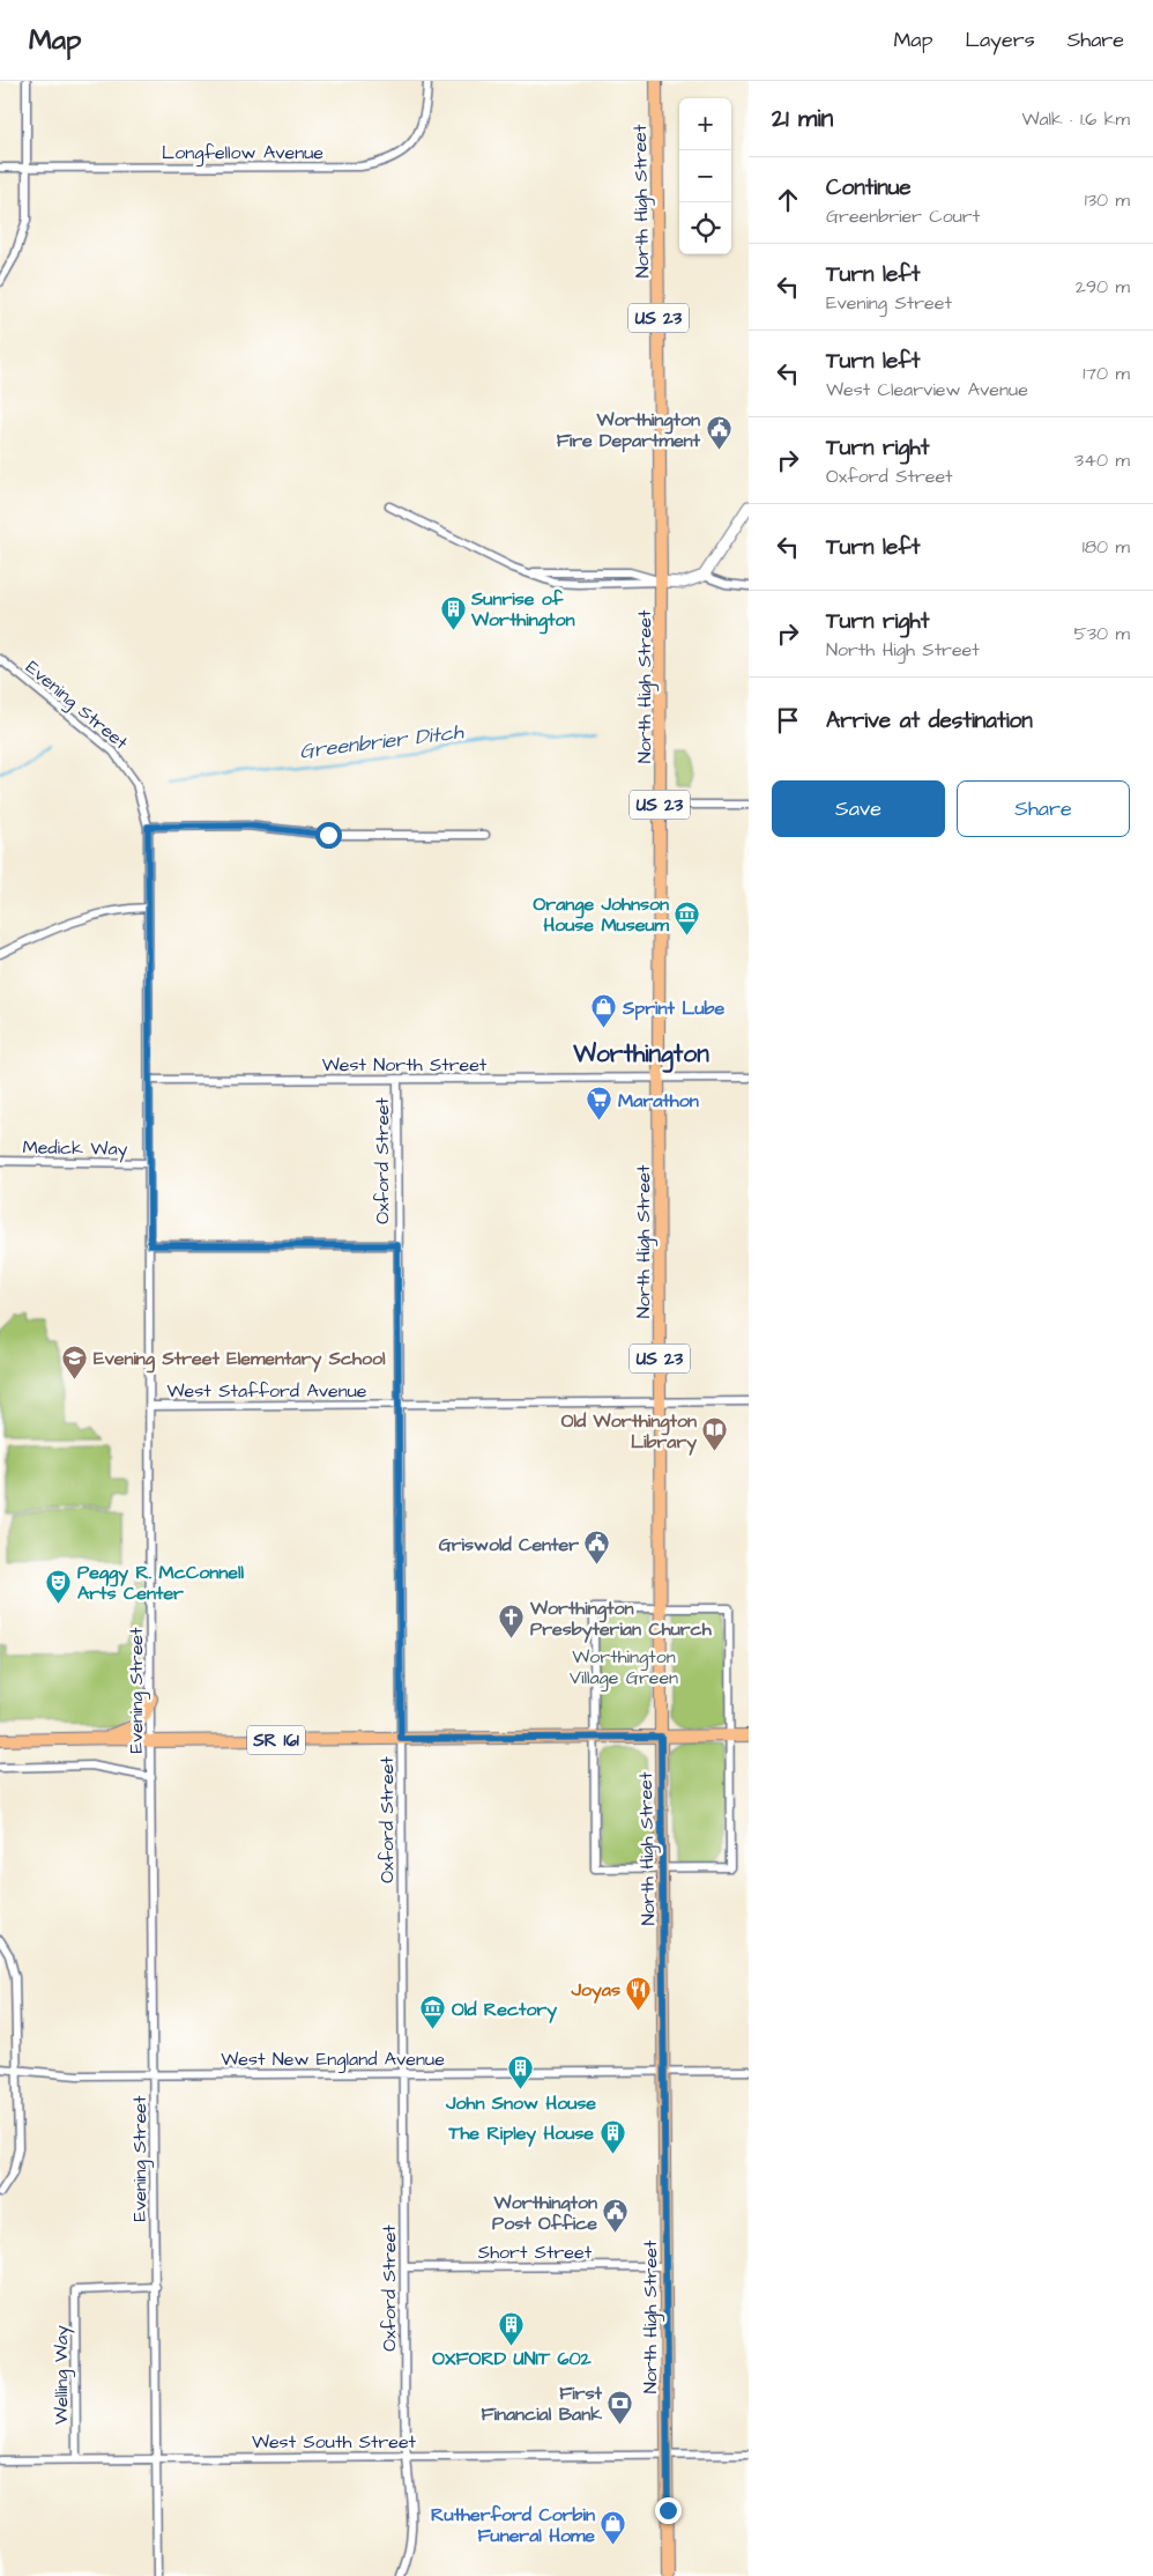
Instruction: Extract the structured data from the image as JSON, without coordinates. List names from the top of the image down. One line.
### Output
{"streets":{"main road":["North High Street","US 23","SR 161"],"street":["Longfellow Avenue","Evening Street","West North Street","Medick Way","Oxford Street","West Stafford Avenue","West New England Avenue","Short Street","Welling Way","West South Street"]},"crossings":[["North High Street","West North Street"],["North High Street","West Stafford Avenue"],["North High Street","SR 161"],["North High Street","West New England Avenue"],["North High Street","Short Street"],["North High Street","West South Street"],["Evening Street","West North Street"],["Evening Street","Medick Way"],["Evening Street","West Stafford Avenue"],["Evening Street","SR 161"],["Evening Street","West New England Avenue"],["Evening Street","Welling Way"],["Evening Street","West South Street"],["West North Street","Oxford Street"],["Oxford Street","West Stafford Avenue"],["Oxford Street","SR 161"],["Oxford Street","West New England Avenue"],["Oxford Street","Short Street"],["Oxford Street","West South Street"],["Welling Way","West South Street"]],"districts":["Worthington"],"water":["Greenbrier Ditch"],"parks":["Worthington Village Green"],"places":{"public building":["Worthington Fire Department","Griswold Center","Worthington Post Office"],"building":["Sunrise of Worthington","John Snow House","The Ripley House","OXFORD UNIT 602"],"museum":["Orange Johnson House Museum","Old Rectory"],"shop":["Sprint Lube","Rutherford Corbin Funeral Home"],"supermarket":["Marathon"],"school or university":["Evening Street Elementary School"],"library":["Old Worthington Library"],"theatre":["Peggy R. McConnell Arts Center"],"church":["Worthington Presbyterian Church"],"restaurant":["Joyas"],"bank":["First Financial Bank"]},"page":{"header":"Map","nav":["Map","Layers","Share"],"heading":["21 min","Walk · 1.6 km"],"map_buttons":["+","−"],"list":[["Continue","Greenbrier Court","130 m"],["Turn left","Evening Street","290 m"],["Turn left","West Clearview Avenue","170 m"],["Turn right","Oxford Street","340 m"],["Turn left","180 m"],["Turn right","North High Street","530 m"],"Arrive at destination"],"buttons":["Save","Share"]}}
